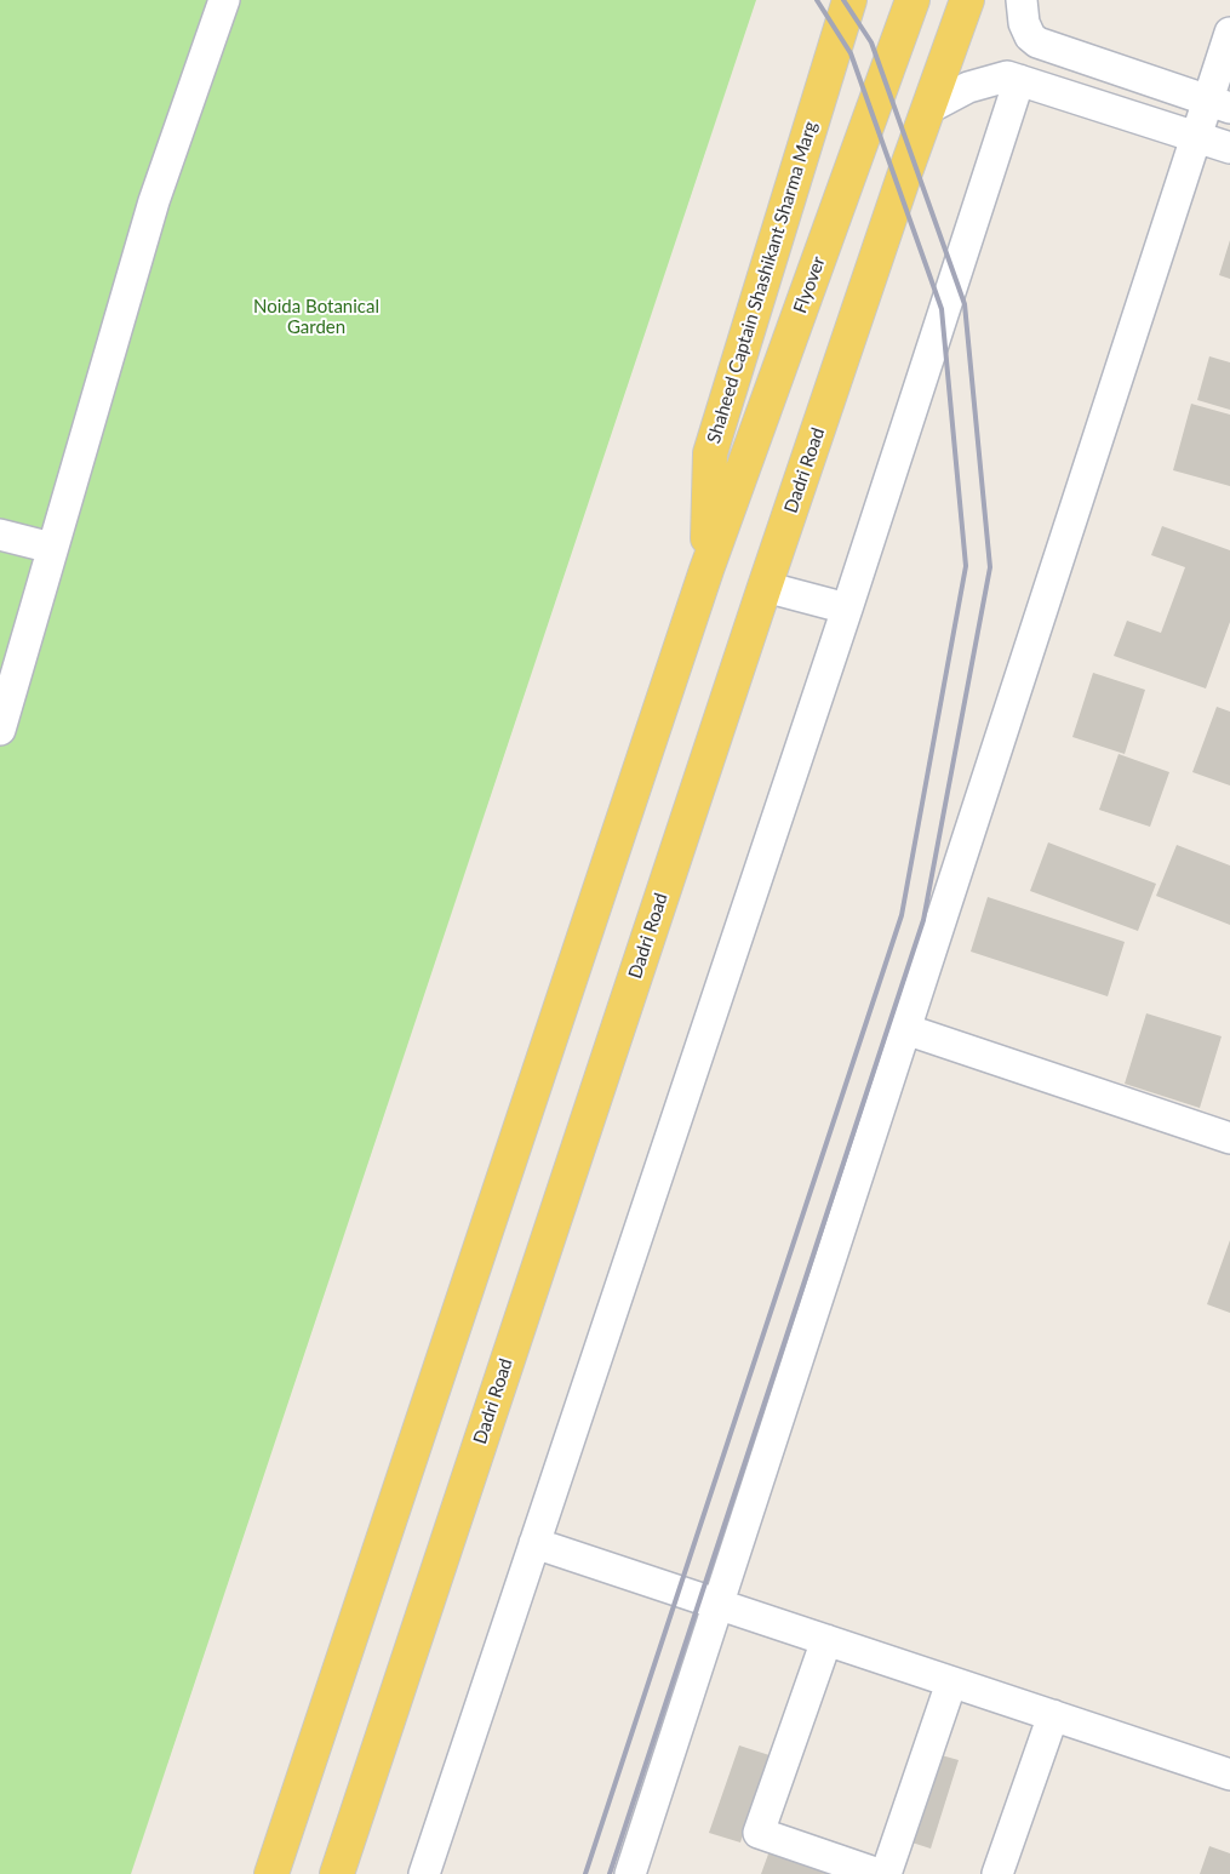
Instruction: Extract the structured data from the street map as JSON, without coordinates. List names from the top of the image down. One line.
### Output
{"streets":{"main road":["Shaheed Captain Shashikant Sharma Marg","Flyover","Dadri Road"]},"crossings":[["Shaheed Captain Shashikant Sharma Marg","Flyover"]],"parks":["Noida Botanical Garden"]}
